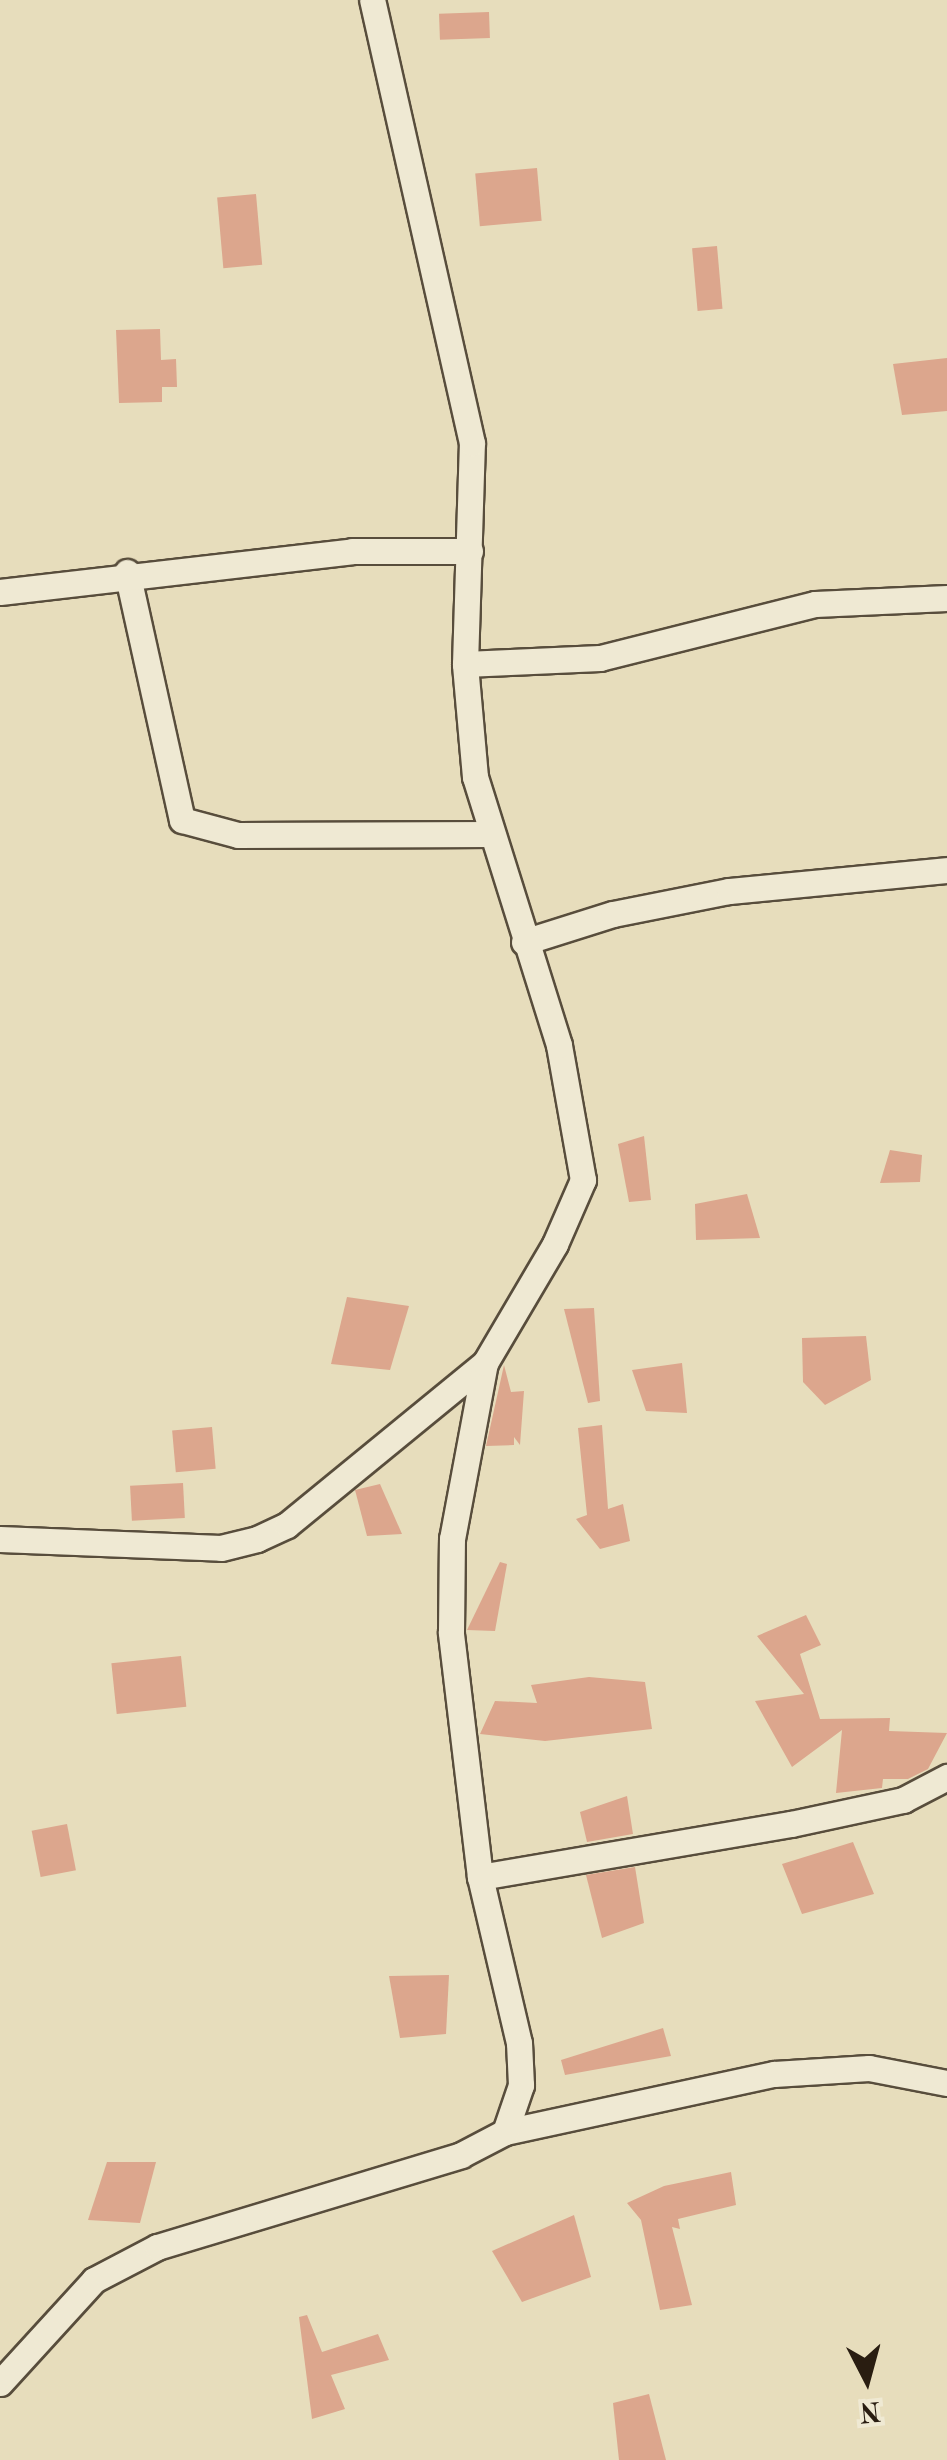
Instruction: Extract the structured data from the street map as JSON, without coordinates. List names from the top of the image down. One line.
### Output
{"north":"bottom"}
